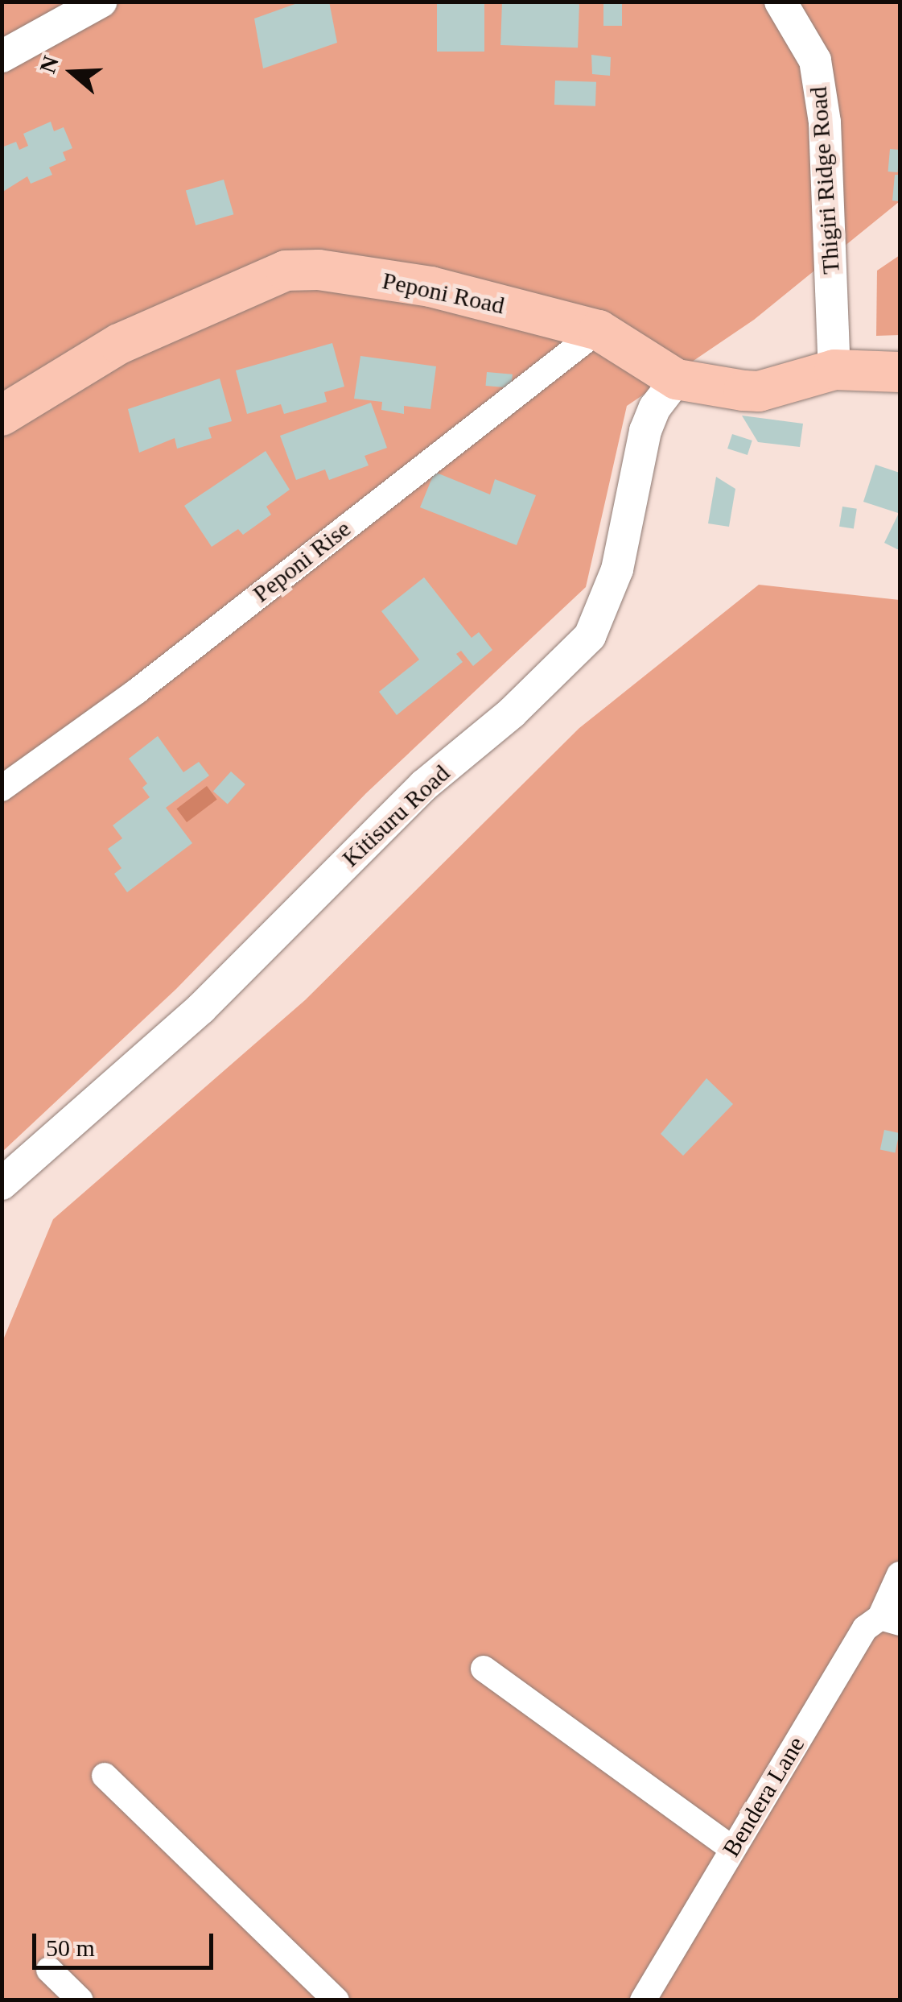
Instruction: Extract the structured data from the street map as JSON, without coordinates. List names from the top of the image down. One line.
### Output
{"streets":{"main road":["Peponi Road"],"street":["Thigiri Ridge Road","Peponi Rise","Kitisuru Road","Bendera Lane"]},"crossings":[["Thigiri Ridge Road","Peponi Road"],["Peponi Road","Peponi Rise"],["Peponi Road","Kitisuru Road"]],"scale_bar":"50 m","north":"left"}
